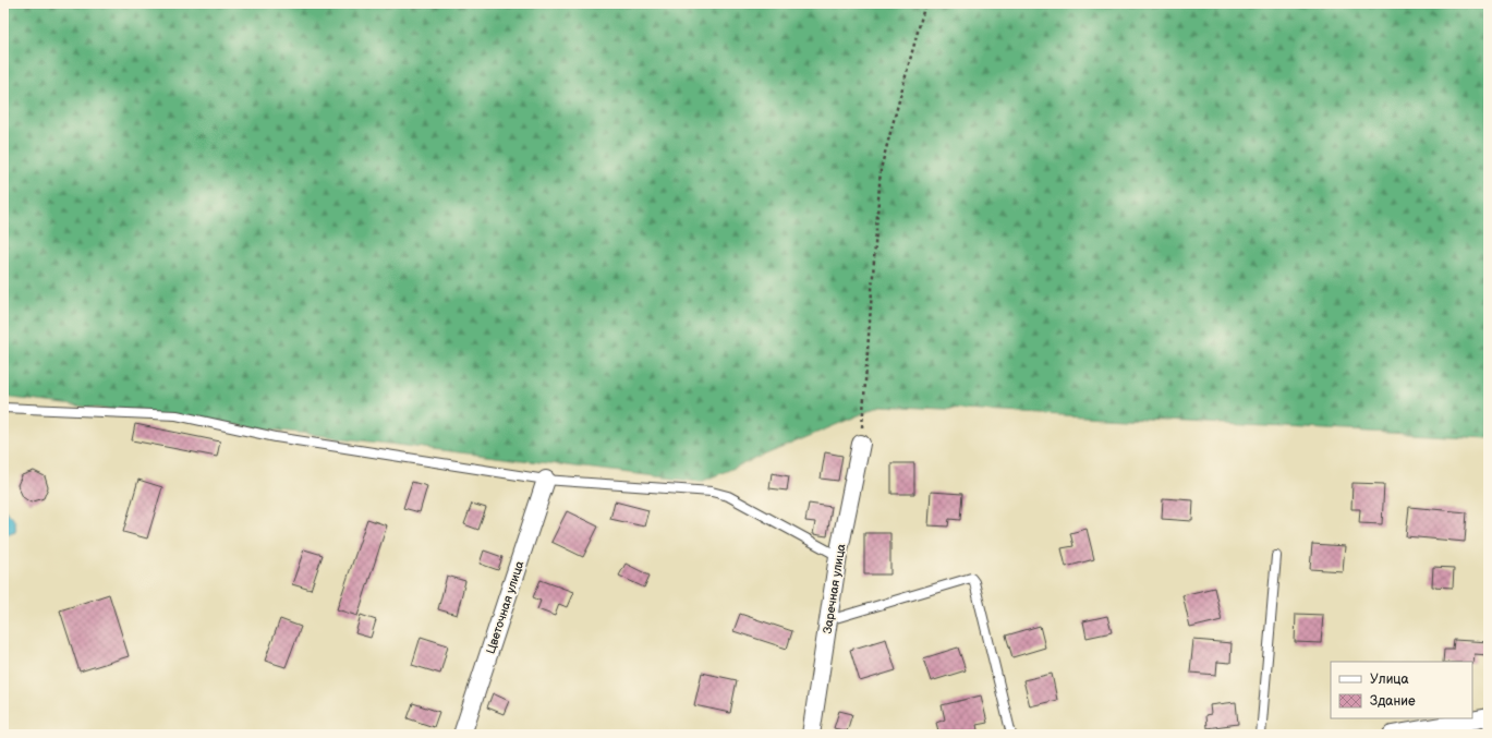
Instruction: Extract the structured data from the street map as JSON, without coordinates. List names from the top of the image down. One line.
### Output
{"streets":{"street":["Заречная улица","Цветочная улица"]},"legend":["Улица","Здание"]}
